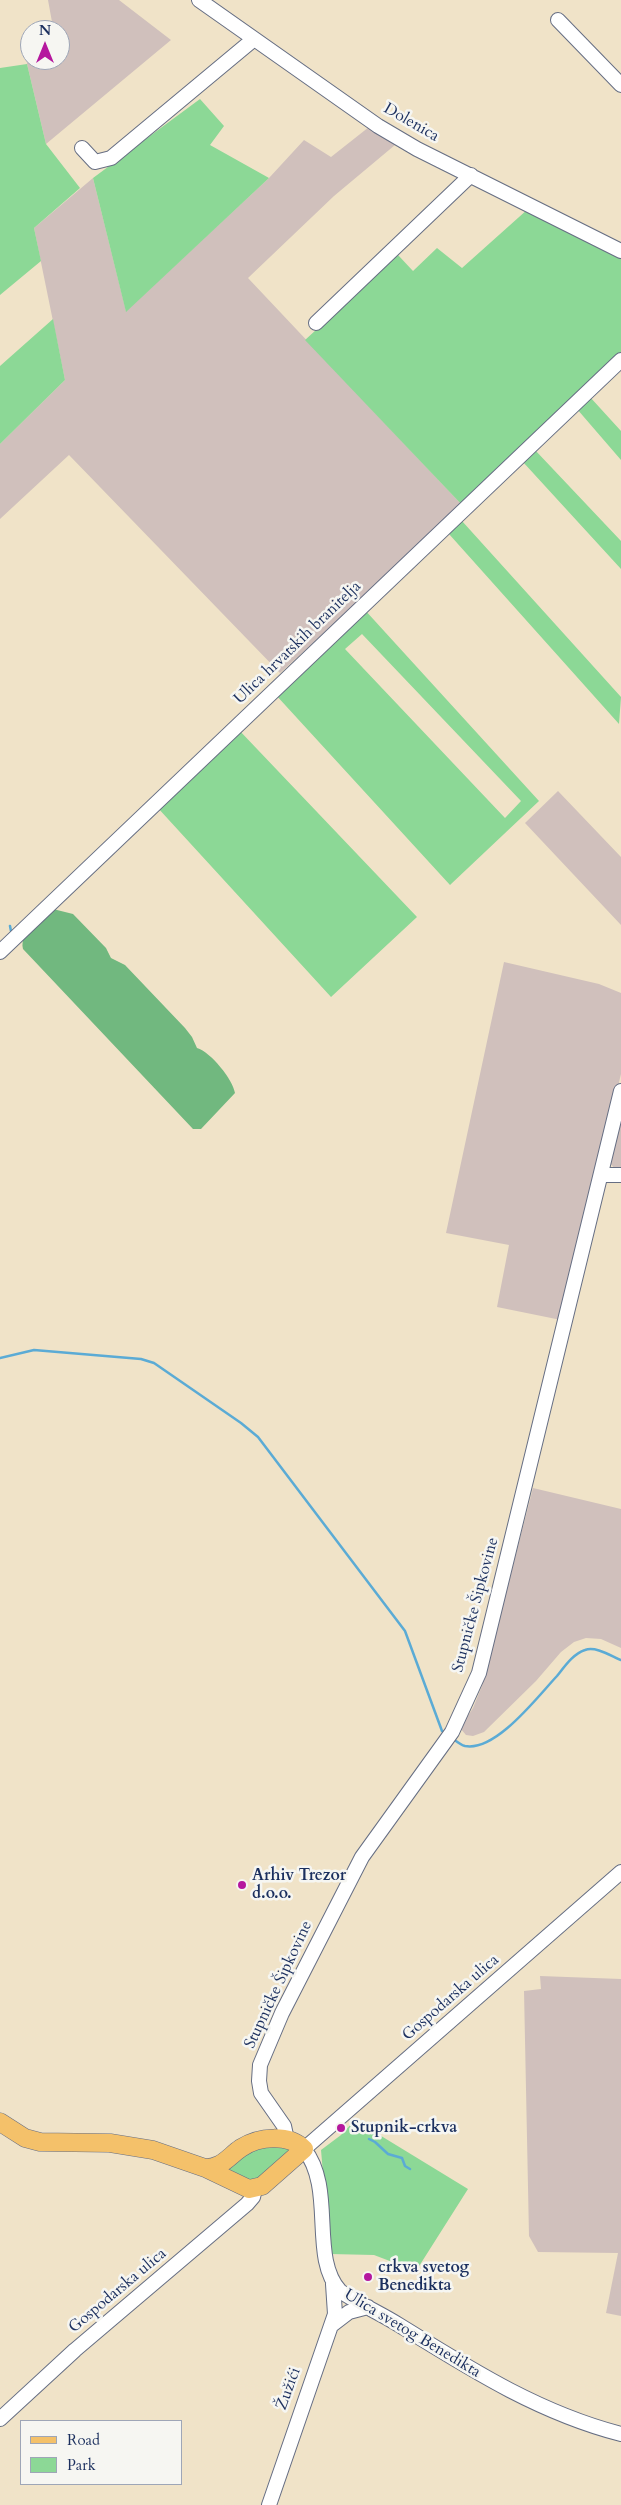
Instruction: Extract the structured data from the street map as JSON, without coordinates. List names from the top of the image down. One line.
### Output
{"streets":{"main road":["Ulica svetog Benedikta"],"street":["Dolenica","Ulica hrvatskih branitelja","Stupničke Šipkovine","Gospodarska ulica","Žužići"]},"crossings":[["Stupničke Šipkovine","Ulica svetog Benedikta"],["Gospodarska ulica","Ulica svetog Benedikta"],["Ulica svetog Benedikta","Žužići"]],"places":["Arhiv Trezor d.o.o.","Stupnik-crkva","crkva svetog Benedikta"],"legend":["Road","Park"],"north":"top"}
